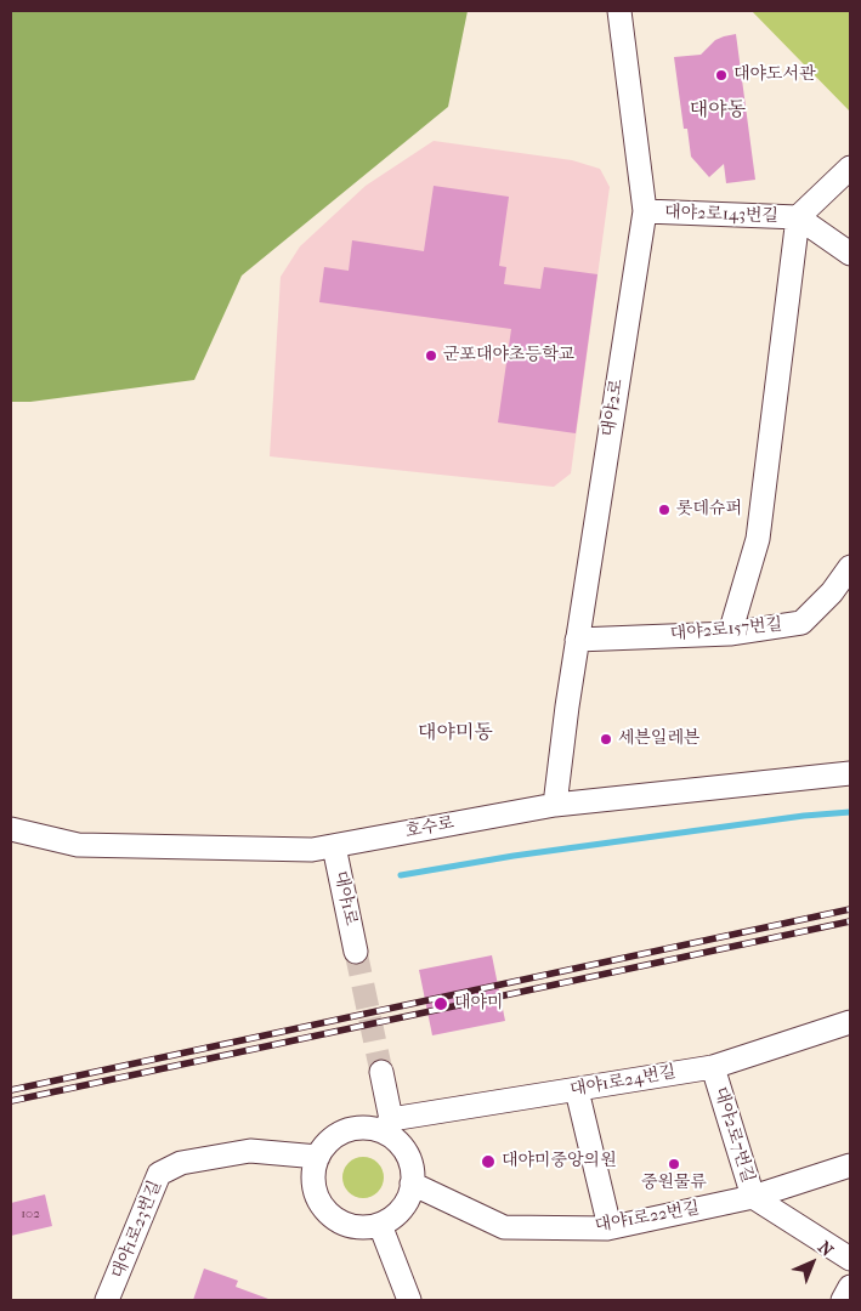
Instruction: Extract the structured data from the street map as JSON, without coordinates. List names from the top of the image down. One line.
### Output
{"streets":{"street":["대야2로143번길","대야2로","대야2로157번길","호수로","대야1로","대야1로24번길","대야2로7번길","대야1로22번길","대야1로23번길"]},"crossings":[["대야2로143번길","대야2로"],["대야2로","대야2로157번길"],["대야2로","호수로"],["호수로","대야1로"],["대야1로24번길","대야2로7번길"],["대야1로24번길","대야1로22번길"],["대야1로24번길","대야1로23번길"],["대야2로7번길","대야1로22번길"],["대야1로22번길","대야1로23번길"]],"districts":["대야동","대야미동"],"places":["대야도서관","군포대야초등학교","롯데슈퍼","세븐일레븐","대야미","대야미중앙의원","중원물류"],"house_numbers":["102"],"north":"top right"}
